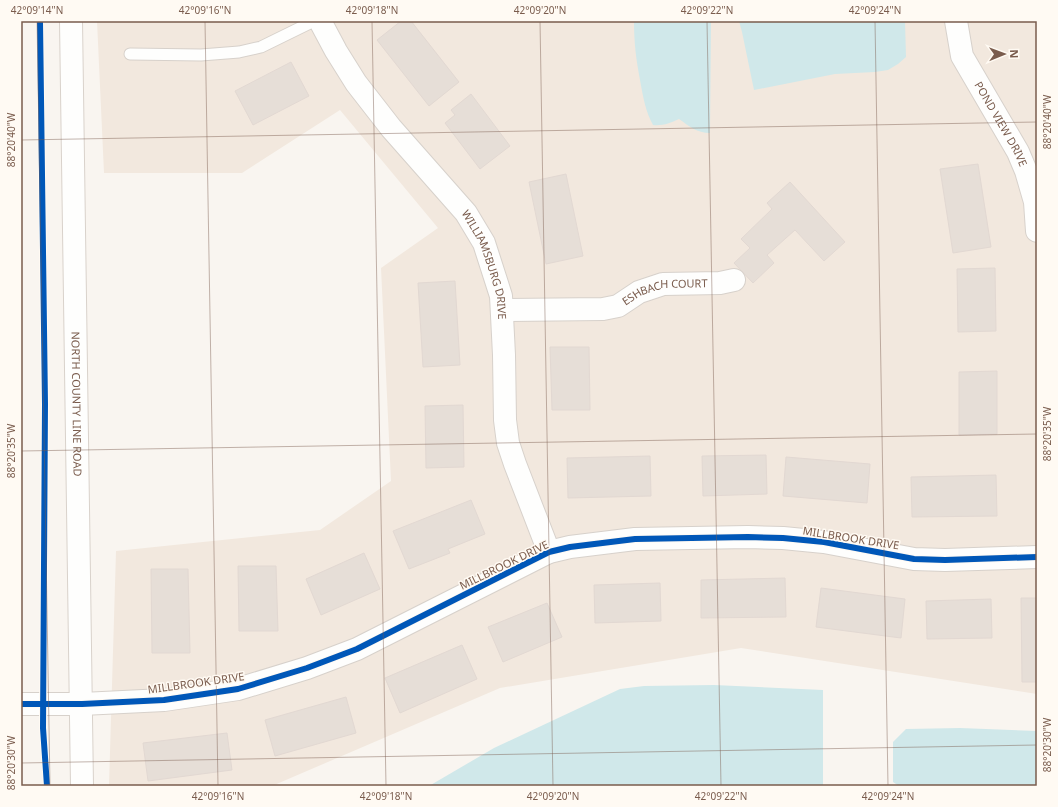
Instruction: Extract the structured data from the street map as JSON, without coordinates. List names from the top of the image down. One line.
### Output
{"streets":{"street":["POND VIEW DRIVE","WILLIAMSBURG DRIVE","ESHBACH COURT","NORTH COUNTY LINE ROAD","MILLBROOK DRIVE"]},"crossings":[["WILLIAMSBURG DRIVE","ESHBACH COURT"],["WILLIAMSBURG DRIVE","MILLBROOK DRIVE"],["NORTH COUNTY LINE ROAD","MILLBROOK DRIVE"]],"north":"right","coordinates":["42°09'14\"N","42°09'16\"N","42°09'18\"N","42°09'20\"N","42°09'22\"N","42°09'24\"N","88°20'40\"W","88°20'35\"W","88°20'30\"W"]}
